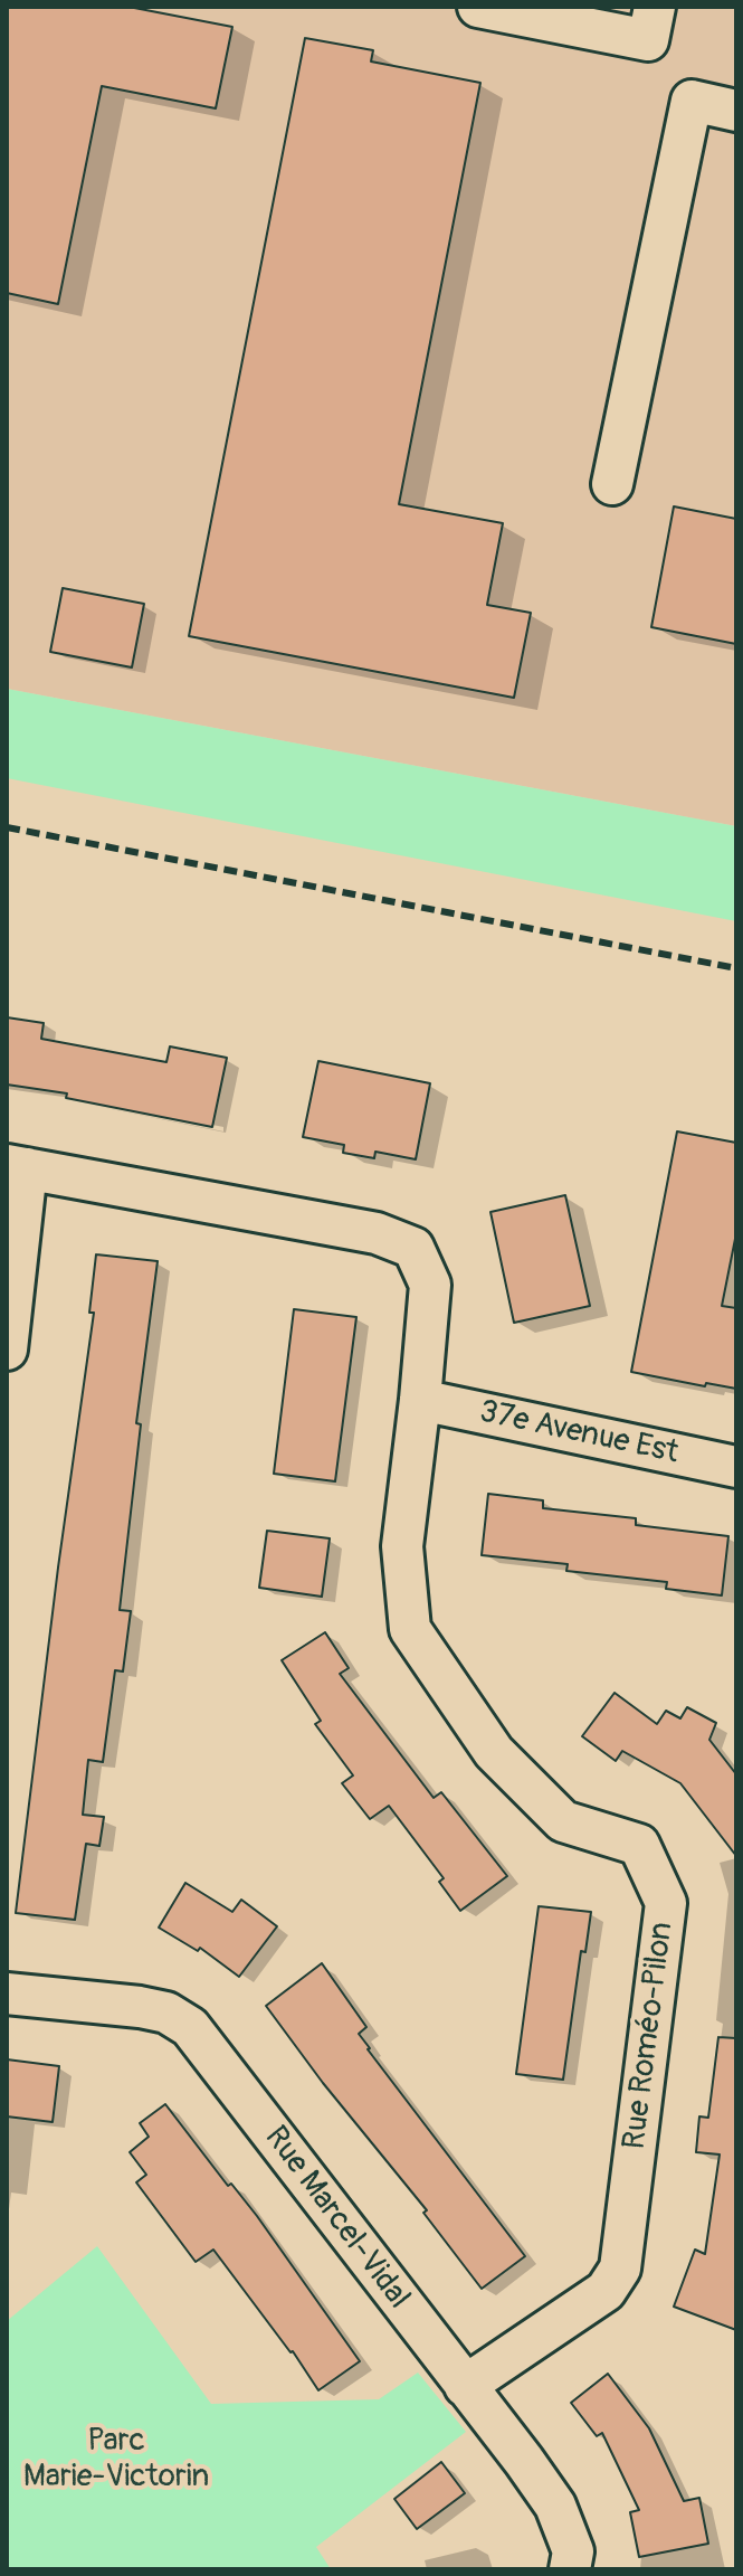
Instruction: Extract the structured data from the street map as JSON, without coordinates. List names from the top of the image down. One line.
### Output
{"streets":{"street":["37e Avenue Est","Rue Roméo-Pilon","Rue Marcel-Vidal"]},"crossings":[["37e Avenue Est","Rue Roméo-Pilon"],["Rue Roméo-Pilon","Rue Marcel-Vidal"]],"parks":["Parc Marie-Victorin"]}
